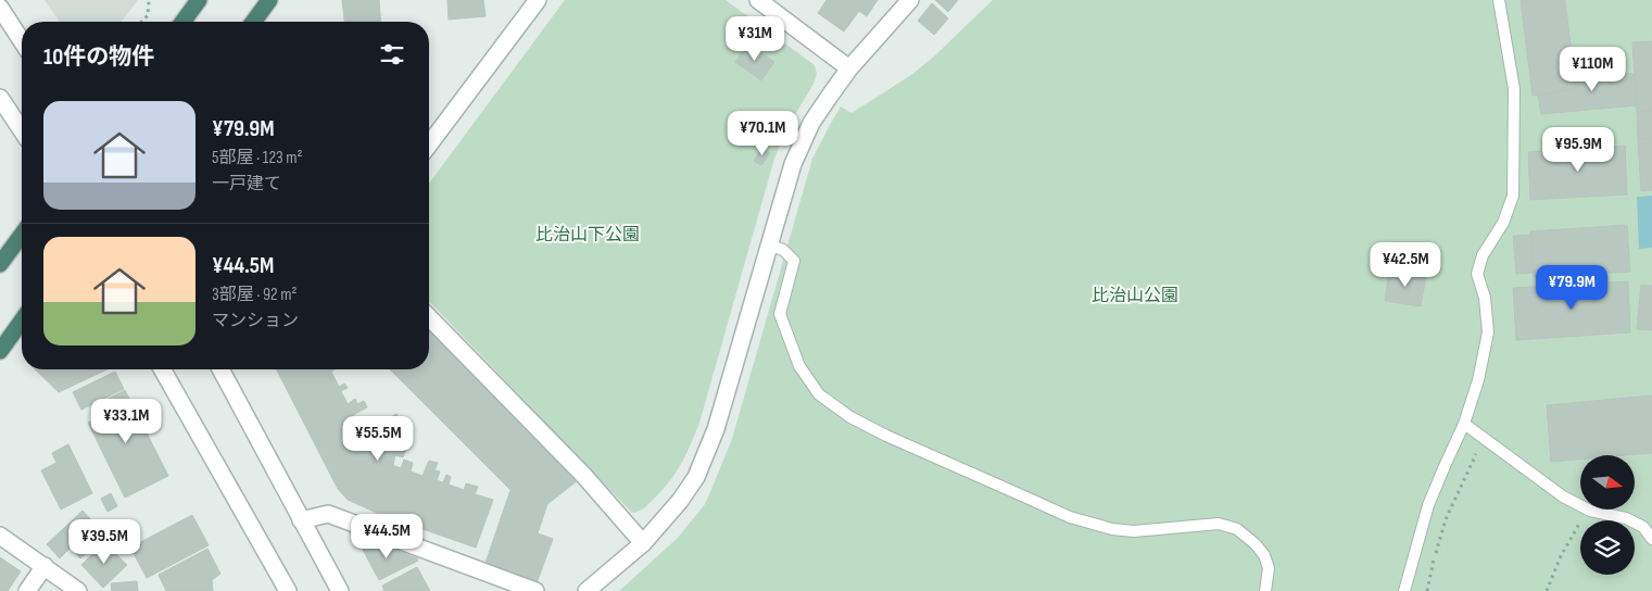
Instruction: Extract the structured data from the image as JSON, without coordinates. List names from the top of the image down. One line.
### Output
{"parks":["比治山下公園","比治山公園"],"north":"right","page":{"price":["¥31M","¥110M","¥70.1M","¥95.9M","¥42.5M","¥79.9M","¥33.1M","¥55.5M","¥44.5M","¥39.5M"],"heading":"10件の物件","list":[{"name":"¥79.9M","note":"5部屋 · 123 m² · 一戸建て"},{"name":"¥44.5M","note":"3部屋 · 92 m² · マンション"}]}}
